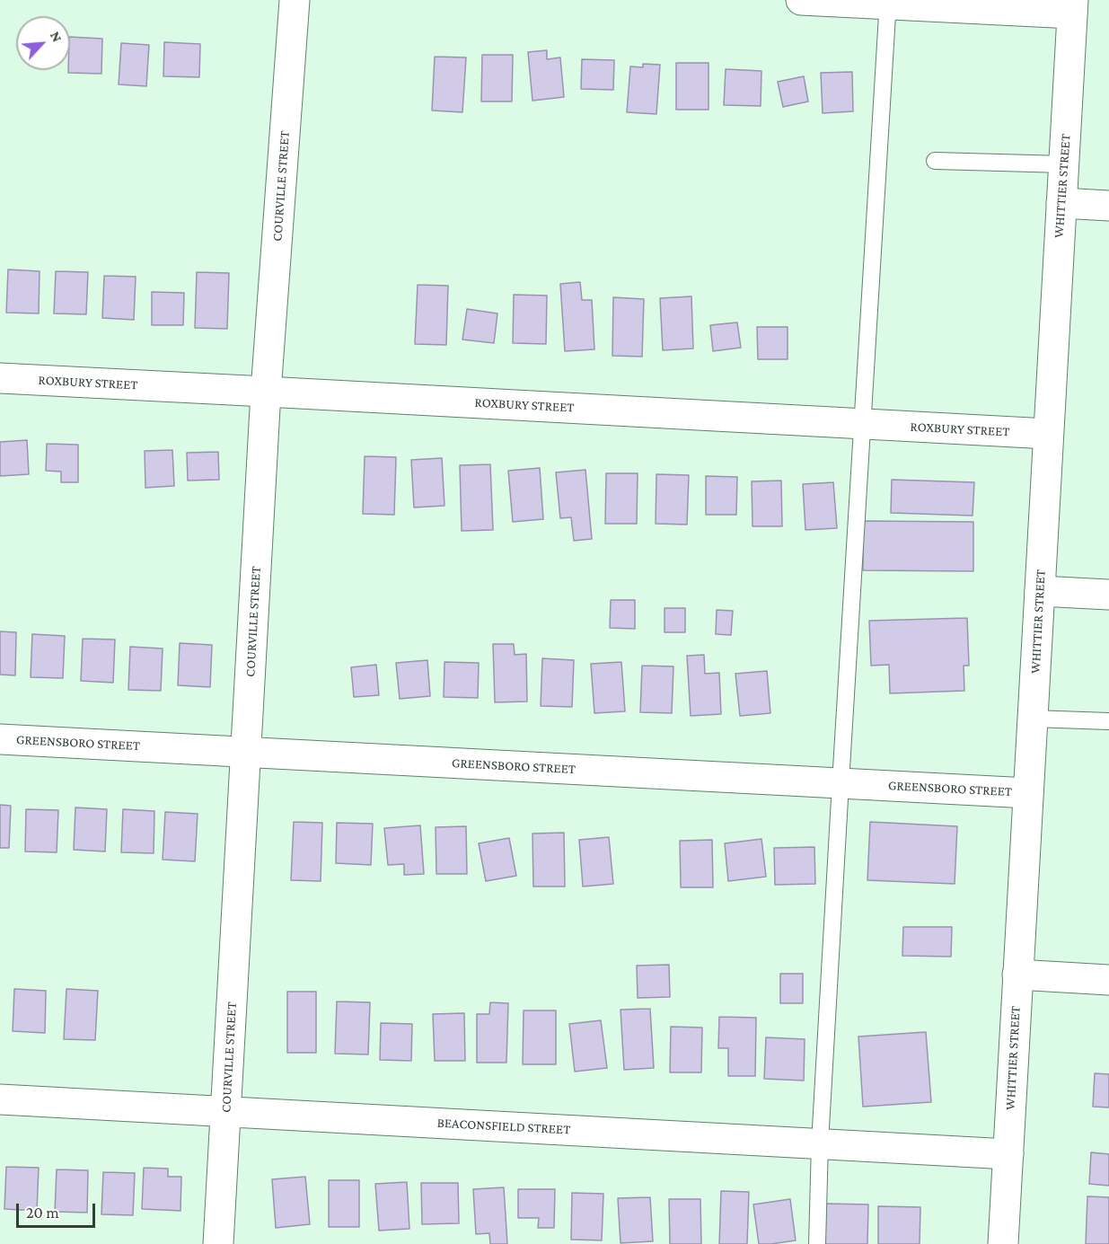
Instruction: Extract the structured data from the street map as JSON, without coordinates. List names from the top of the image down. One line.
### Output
{"streets":{"street":["COURVILLE STREET","WHITTIER STREET","ROXBURY STREET","GREENSBORO STREET","BEACONSFIELD STREET"]},"crossings":[["COURVILLE STREET","ROXBURY STREET"],["COURVILLE STREET","GREENSBORO STREET"],["COURVILLE STREET","BEACONSFIELD STREET"],["WHITTIER STREET","ROXBURY STREET"],["WHITTIER STREET","GREENSBORO STREET"],["WHITTIER STREET","BEACONSFIELD STREET"]],"scale_bar":"20 m","north":"top right"}
